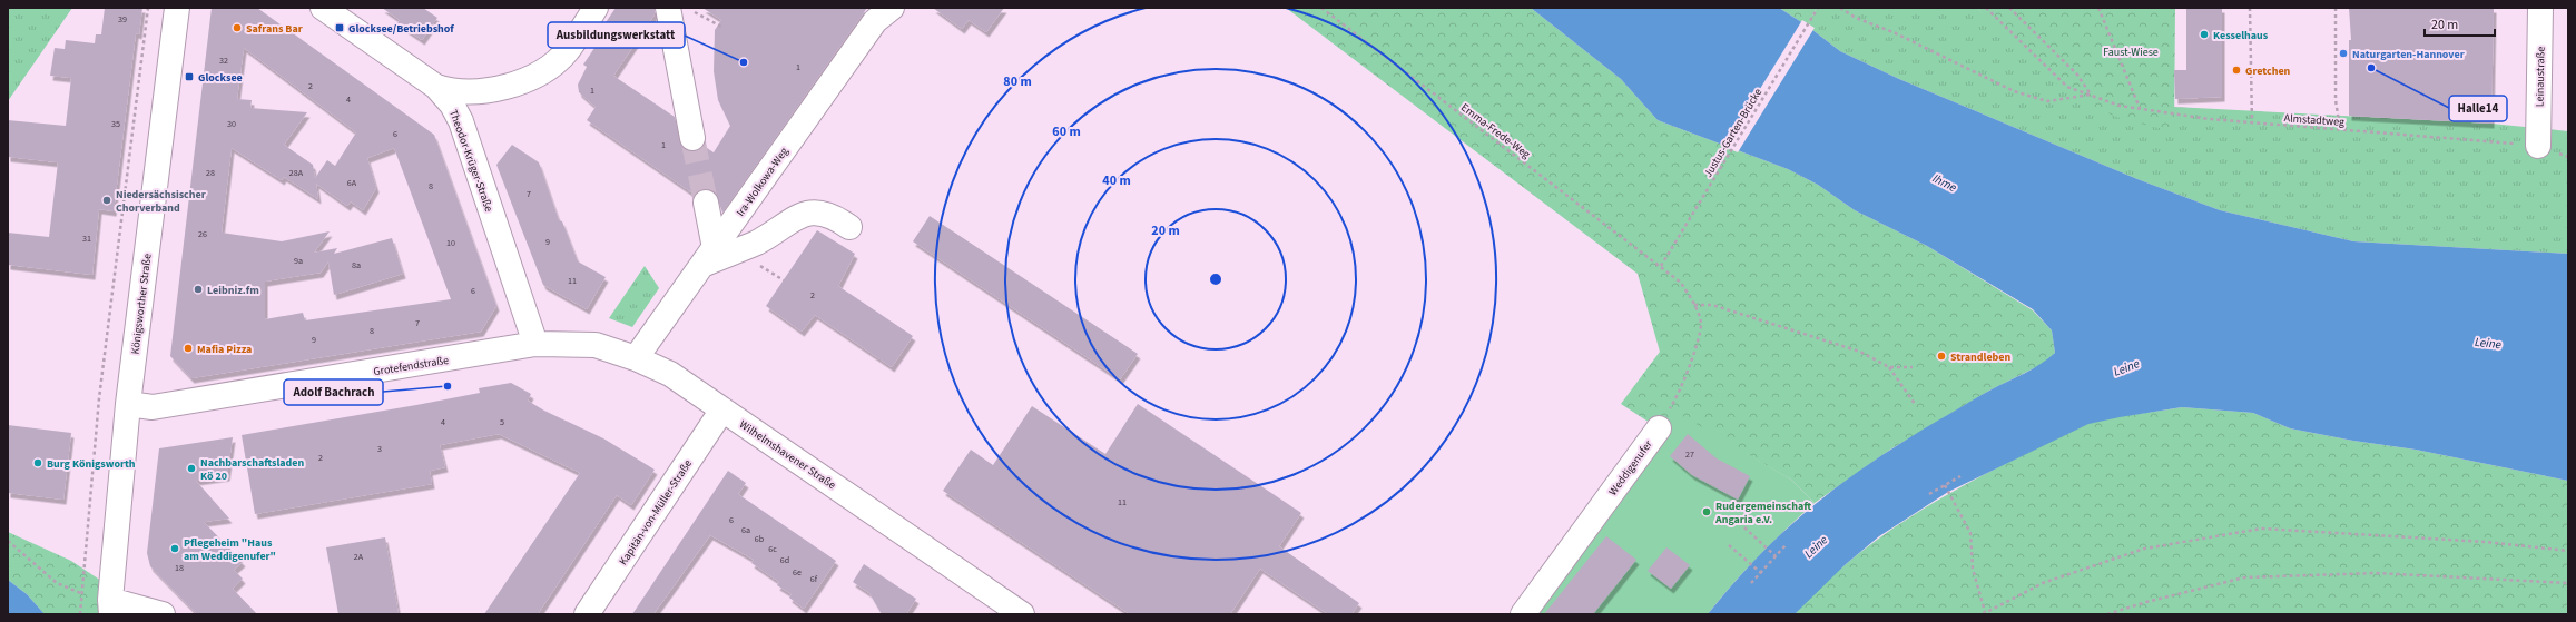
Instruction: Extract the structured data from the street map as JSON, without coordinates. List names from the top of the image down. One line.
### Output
{"streets":{"street":["Leinaustraße","Theodor-Krüger-Straße","Ira-Wolkowa-Weg","Königsworther Straße","Grotefendstraße","Wilhelmshavener Straße","Weddigenufer","Kapitän-von-Müller-Straße"],"path":["Almstadtweg","Emma-Frede-Weg","Justus-Garten-Brücke"]},"crossings":[["Leinaustraße","Almstadtweg"],["Emma-Frede-Weg","Justus-Garten-Brücke"],["Emma-Frede-Weg","Weddigenufer"],["Justus-Garten-Brücke","Weddigenufer"],["Theodor-Krüger-Straße","Grotefendstraße"],["Theodor-Krüger-Straße","Wilhelmshavener Straße"],["Ira-Wolkowa-Weg","Wilhelmshavener Straße"],["Königsworther Straße","Grotefendstraße"],["Grotefendstraße","Wilhelmshavener Straße"],["Wilhelmshavener Straße","Kapitän-von-Müller-Straße"]],"water":["Ihme","Leine"],"parks":["Faust-Wiese"],"places":{"other":["Safrans Bar","Kesselhaus","Naturgarten-Hannover","Ausbildungswerkstatt","Halle14","Gretchen","Niedersächsischer Chorverband","Leibniz.fm","Mafia Pizza","Strandleben","Adolf Bachrach","Burg Königsworth","Nachbarschaftsladen Kö 20","Rudergemeinschaft Angaria e.V.","Pflegeheim \"Haus am Weddigenufer\""],"transit":["Glocksee/Betriebshof","Glocksee"]},"house_numbers":["39","32","1","2","1","4","35","30","6","1","28","28A","6A","8","7","26","31","9","10","9a","8a","11","6","2","7","8","9","4","5","3","27","2","11","6","6a","6b","6c","2A","6d","18","6e","6f"],"scale_bar":"20 m","rings":["80 m","60 m","40 m","20 m"]}
